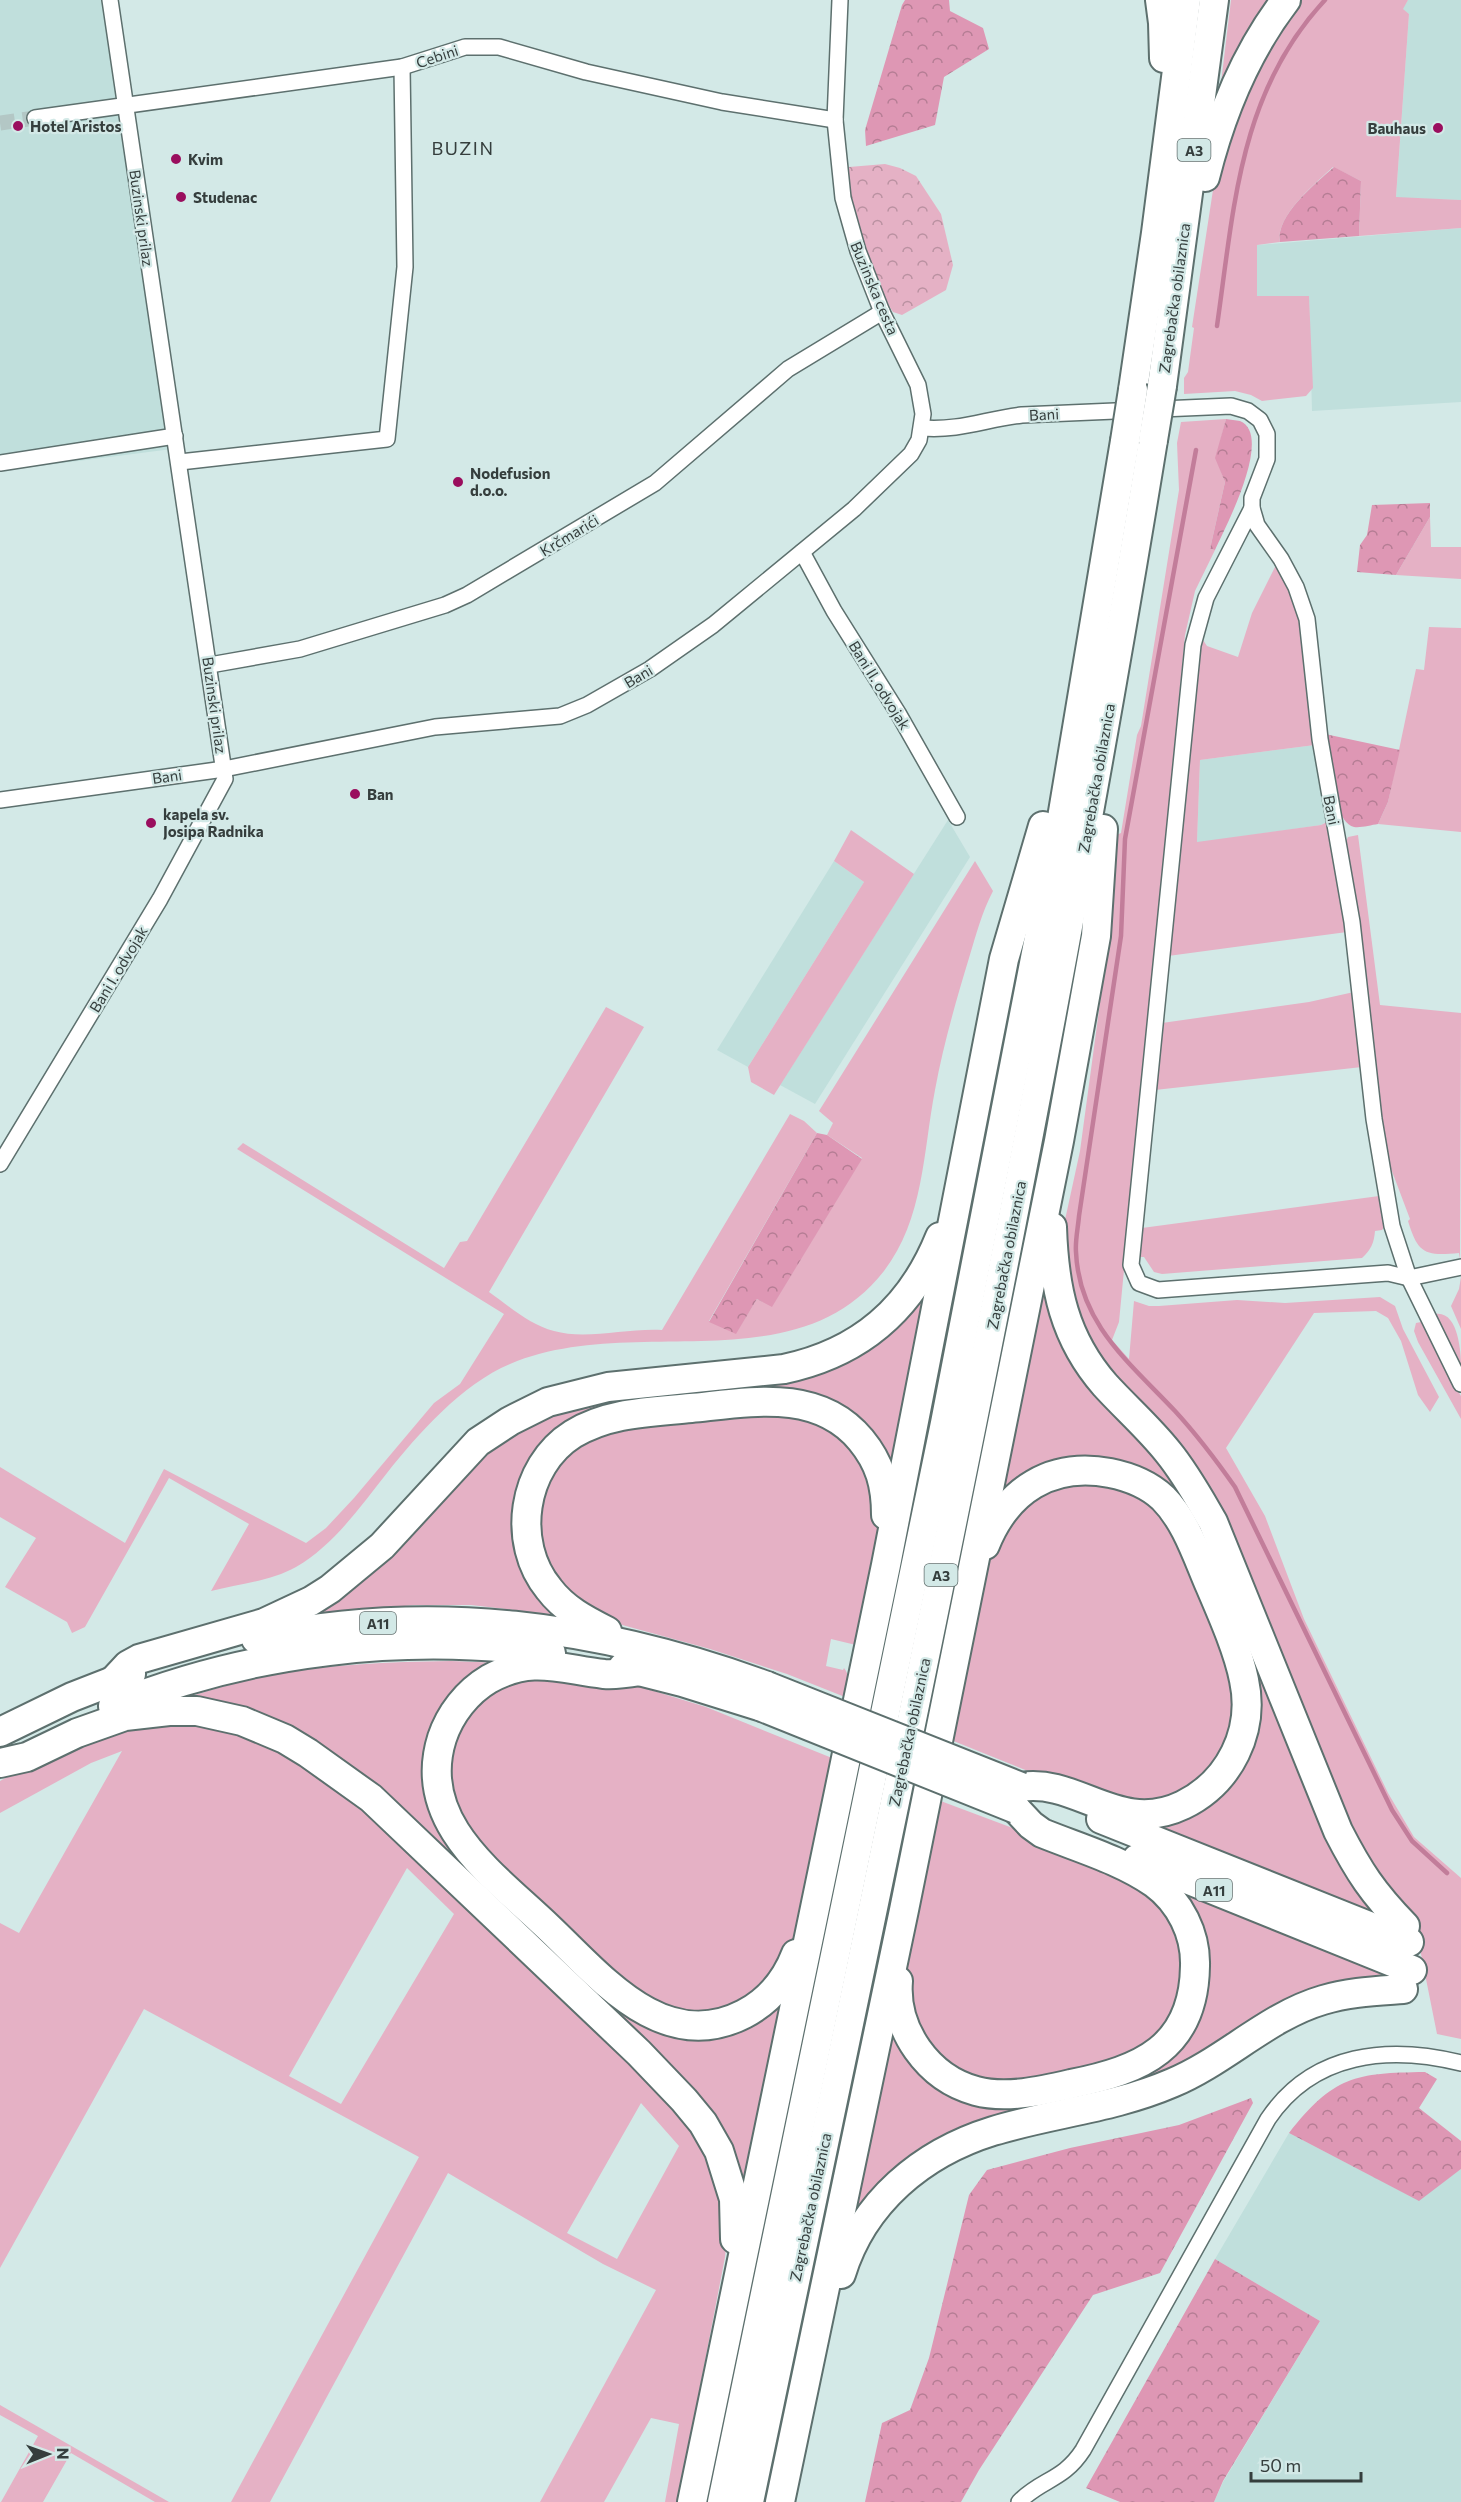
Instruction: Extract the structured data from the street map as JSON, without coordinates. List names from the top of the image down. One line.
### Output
{"streets":{"highway":["A3","Zagrebačka obilaznica","A11"],"street":["Cebini","Buzinski prilaz","Buzinska cesta","Bani","Krčmarići","Bani II. odvojak","Bani I. odvojak"]},"crossings":[["Cebini","Buzinski prilaz"],["Cebini","Buzinska cesta"],["Buzinski prilaz","Bani"],["Buzinski prilaz","Krčmarići"],["Buzinski prilaz","Bani I. odvojak"],["Buzinska cesta","Bani"],["Buzinska cesta","Krčmarići"],["Bani","Bani II. odvojak"],["Bani","Bani I. odvojak"]],"districts":["BUZIN"],"places":["Hotel Aristos","Bauhaus","Kvim","Studenac","Nodefusion d.o.o.","Ban","kapela sv. Josipa Radnika"],"scale_bar":"50 m","north":"right"}
